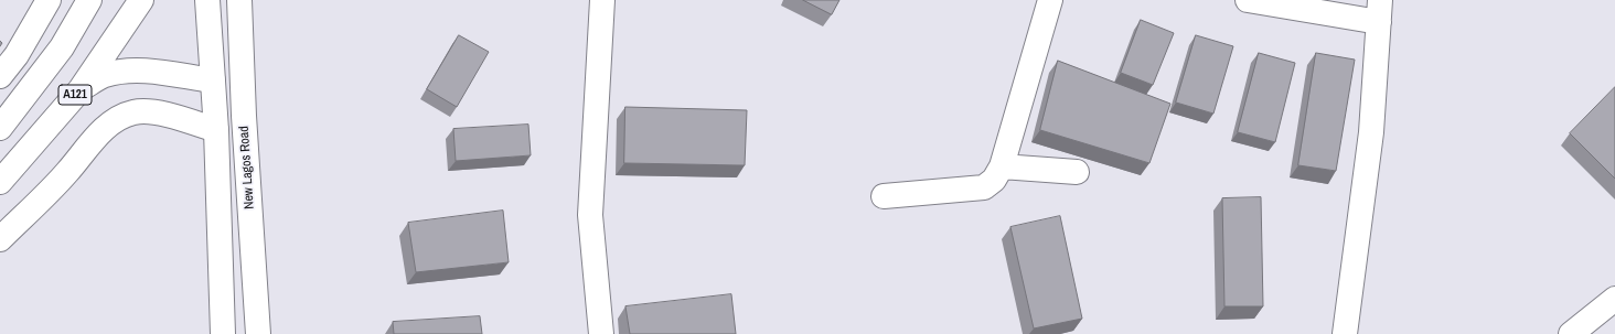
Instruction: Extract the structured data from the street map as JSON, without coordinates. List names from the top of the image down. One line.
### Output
{"streets":{"main road":["A121","New Lagos Road"]}}
